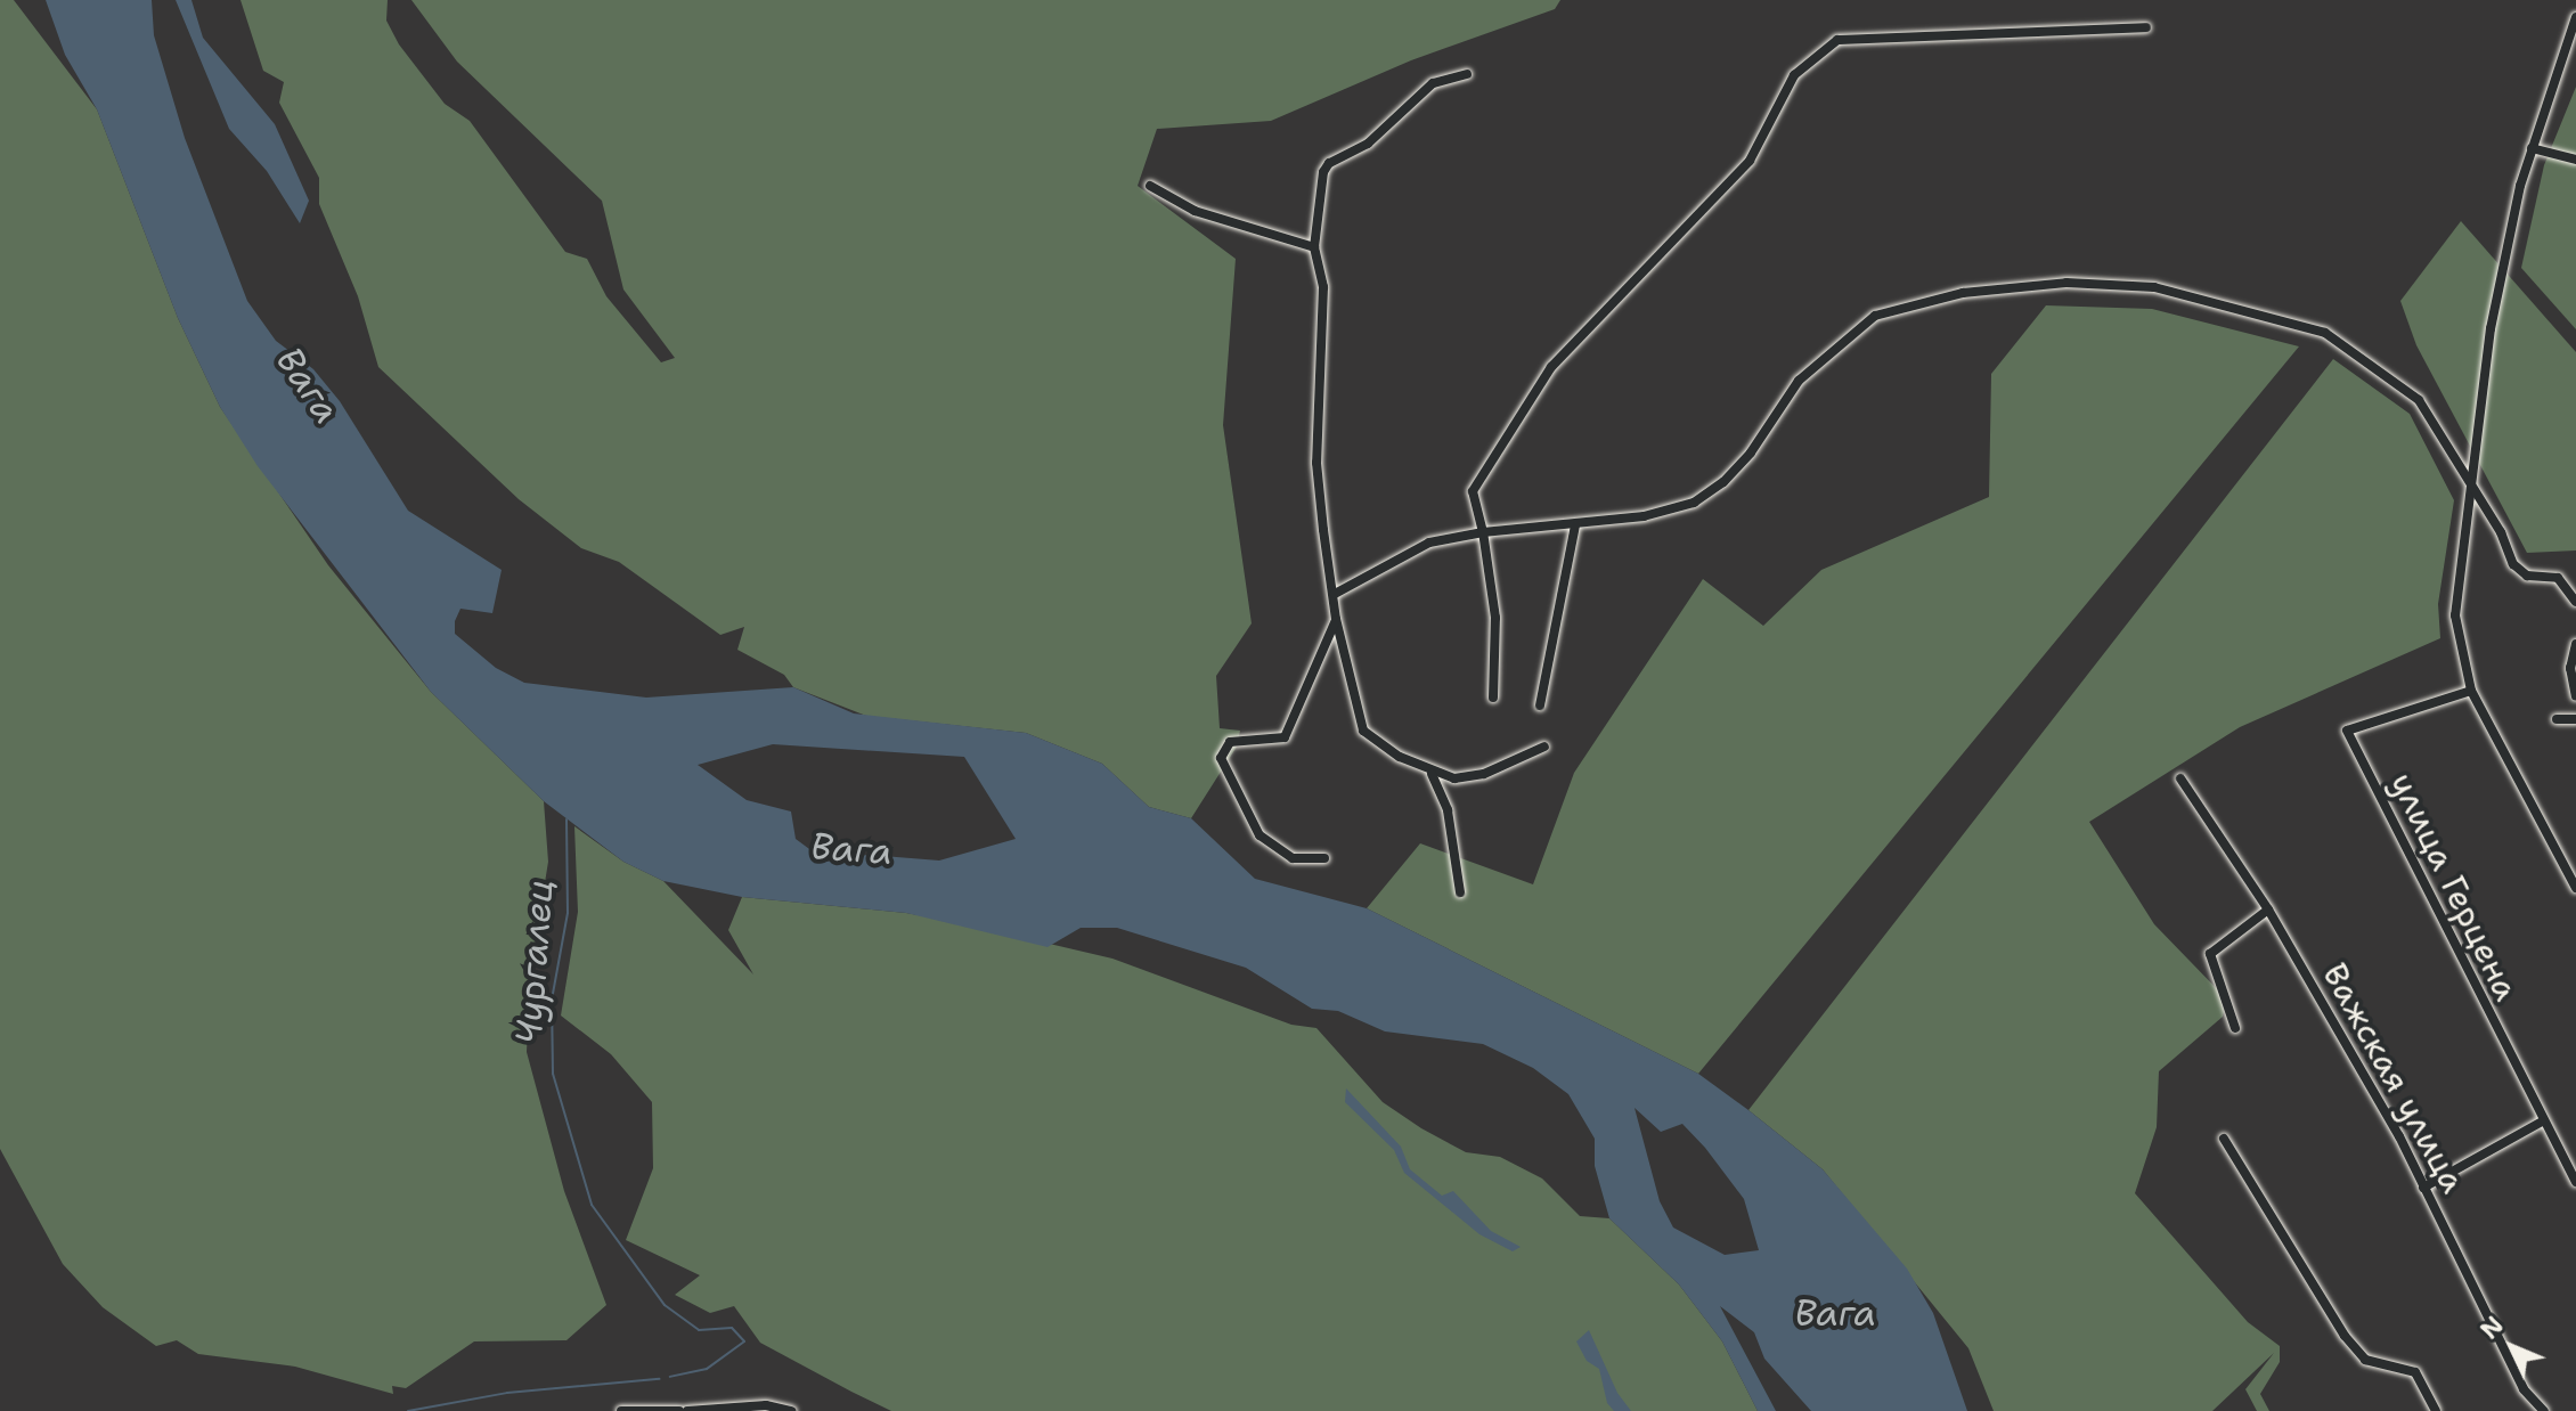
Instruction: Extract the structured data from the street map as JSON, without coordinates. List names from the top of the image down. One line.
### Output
{"streets":{"street":["улица Герцена","Важская улица"]},"water":["Вага","Чургалец"],"north":"top left"}
